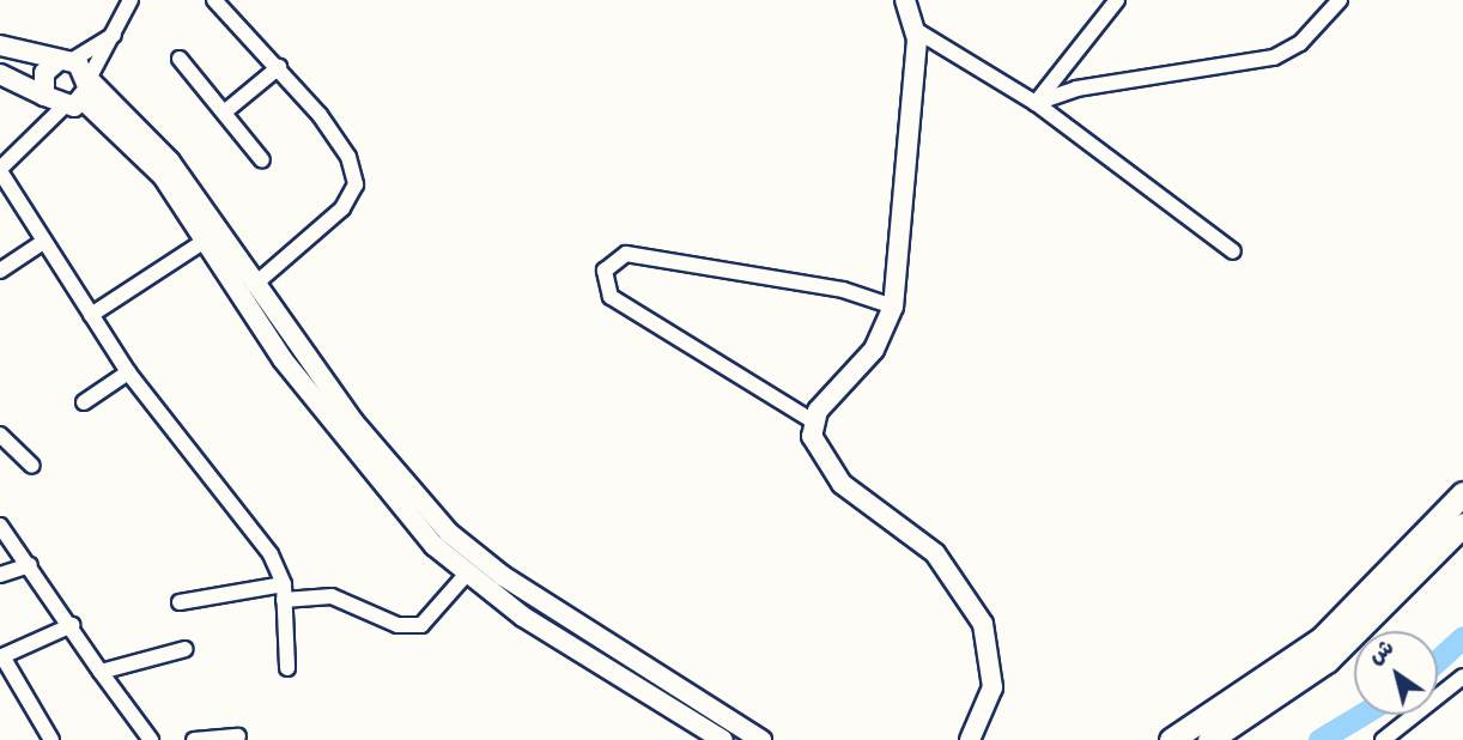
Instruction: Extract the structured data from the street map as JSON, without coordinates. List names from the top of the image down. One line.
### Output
{"north":"top left"}
